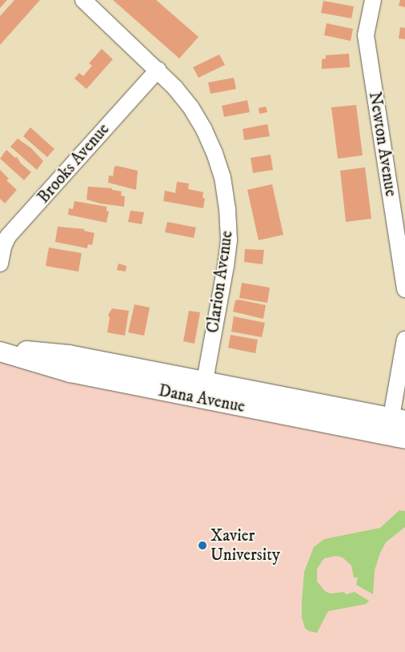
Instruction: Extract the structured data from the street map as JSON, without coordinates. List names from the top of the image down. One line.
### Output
{"streets":{"street":["Newton Avenue","Brooks Avenue","Clarion Avenue","Dana Avenue"]},"crossings":[["Brooks Avenue","Clarion Avenue"],["Clarion Avenue","Dana Avenue"]],"places":["Xavier University"]}
